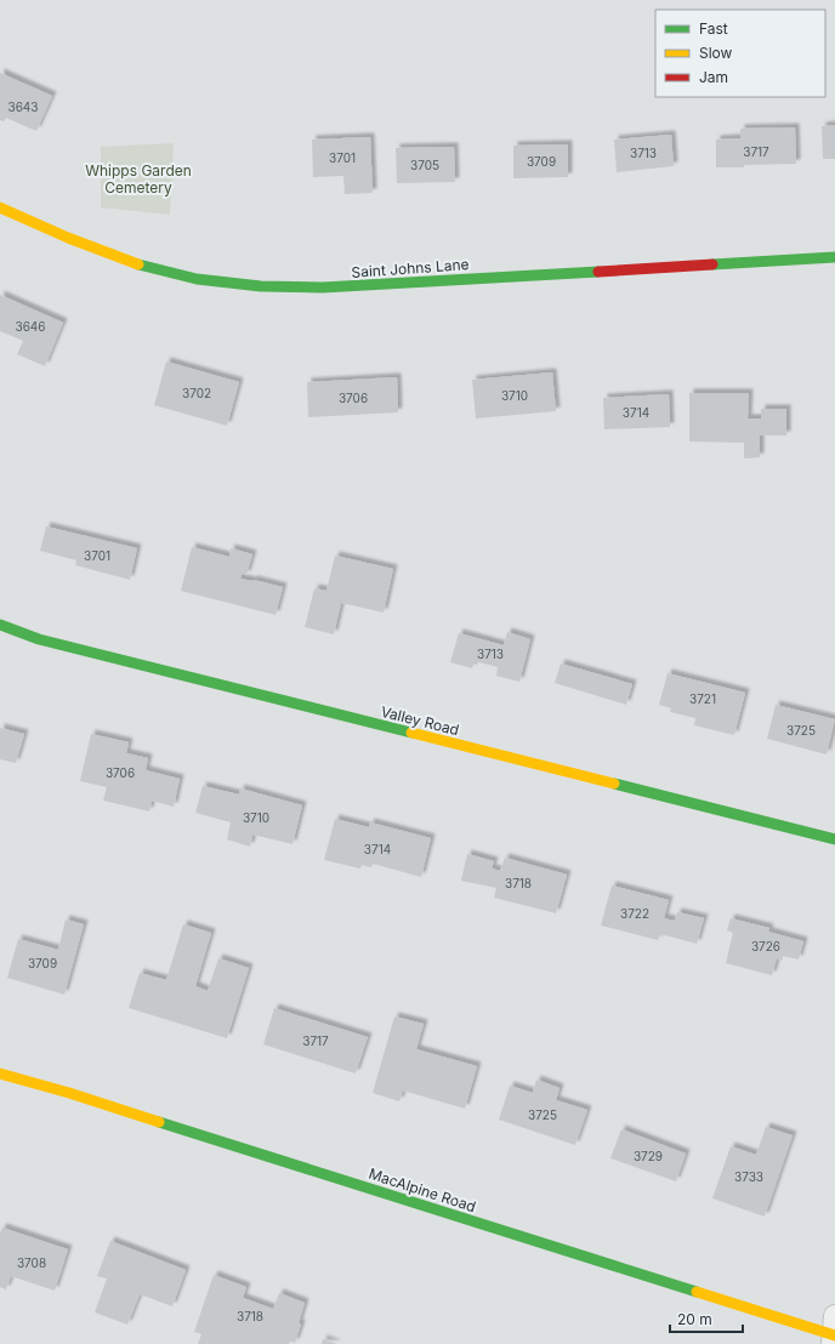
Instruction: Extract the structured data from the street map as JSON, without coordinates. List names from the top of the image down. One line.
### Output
{"streets":{"street":["Saint Johns Lane","Valley Road","MacAlpine Road"]},"parks":["Whipps Garden Cemetery"],"house_numbers":["3643","3717","3713","3701","3709","3705","3646","3702","3710","3706","3714","3701","3713","3721","3725","3706","3710","3714","3718","3722","3726","3709","3717","3725","3729","3733","3708","3718"],"legend":["Fast","Slow","Jam"],"scale_bar":"20 m"}
